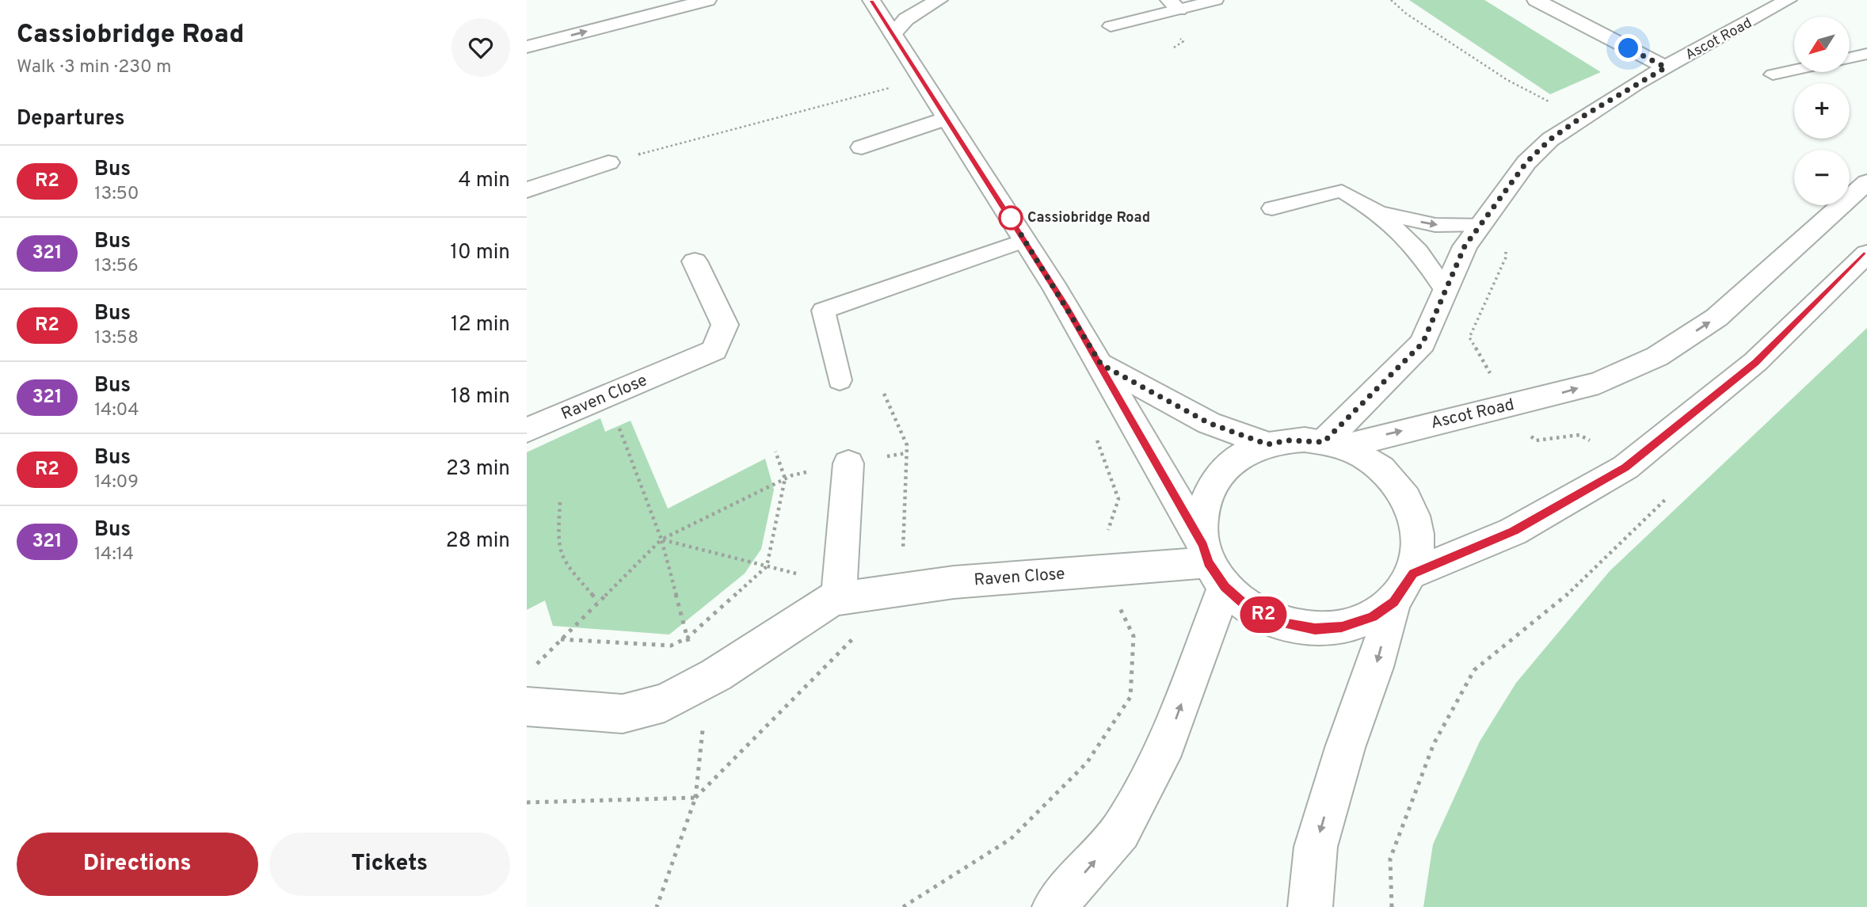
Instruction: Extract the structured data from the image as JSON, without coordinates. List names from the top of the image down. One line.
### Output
{"streets":{"street":["Ascot Road","Raven Close"]},"places":["Cassiobridge Road"],"lines":["bus line R2"],"north":"bottom left","page":{"heading":[["Cassiobridge Road","Walk · 3 min · 230 m"],"Departures"],"on_map":"R2","map_buttons":["+","−"],"list":[{"mark":"R2","name":"Bus","note":"13:50","value":"4 min"},{"mark":"321","name":"Bus","note":"13:56","value":"10 min"},{"mark":"R2","name":"Bus","note":"13:58","value":"12 min"},{"mark":"321","name":"Bus","note":"14:04","value":"18 min"},{"mark":"R2","name":"Bus","note":"14:09","value":"23 min"},{"mark":"321","name":"Bus","note":"14:14","value":"28 min"}],"buttons":["Directions","Tickets"]}}
